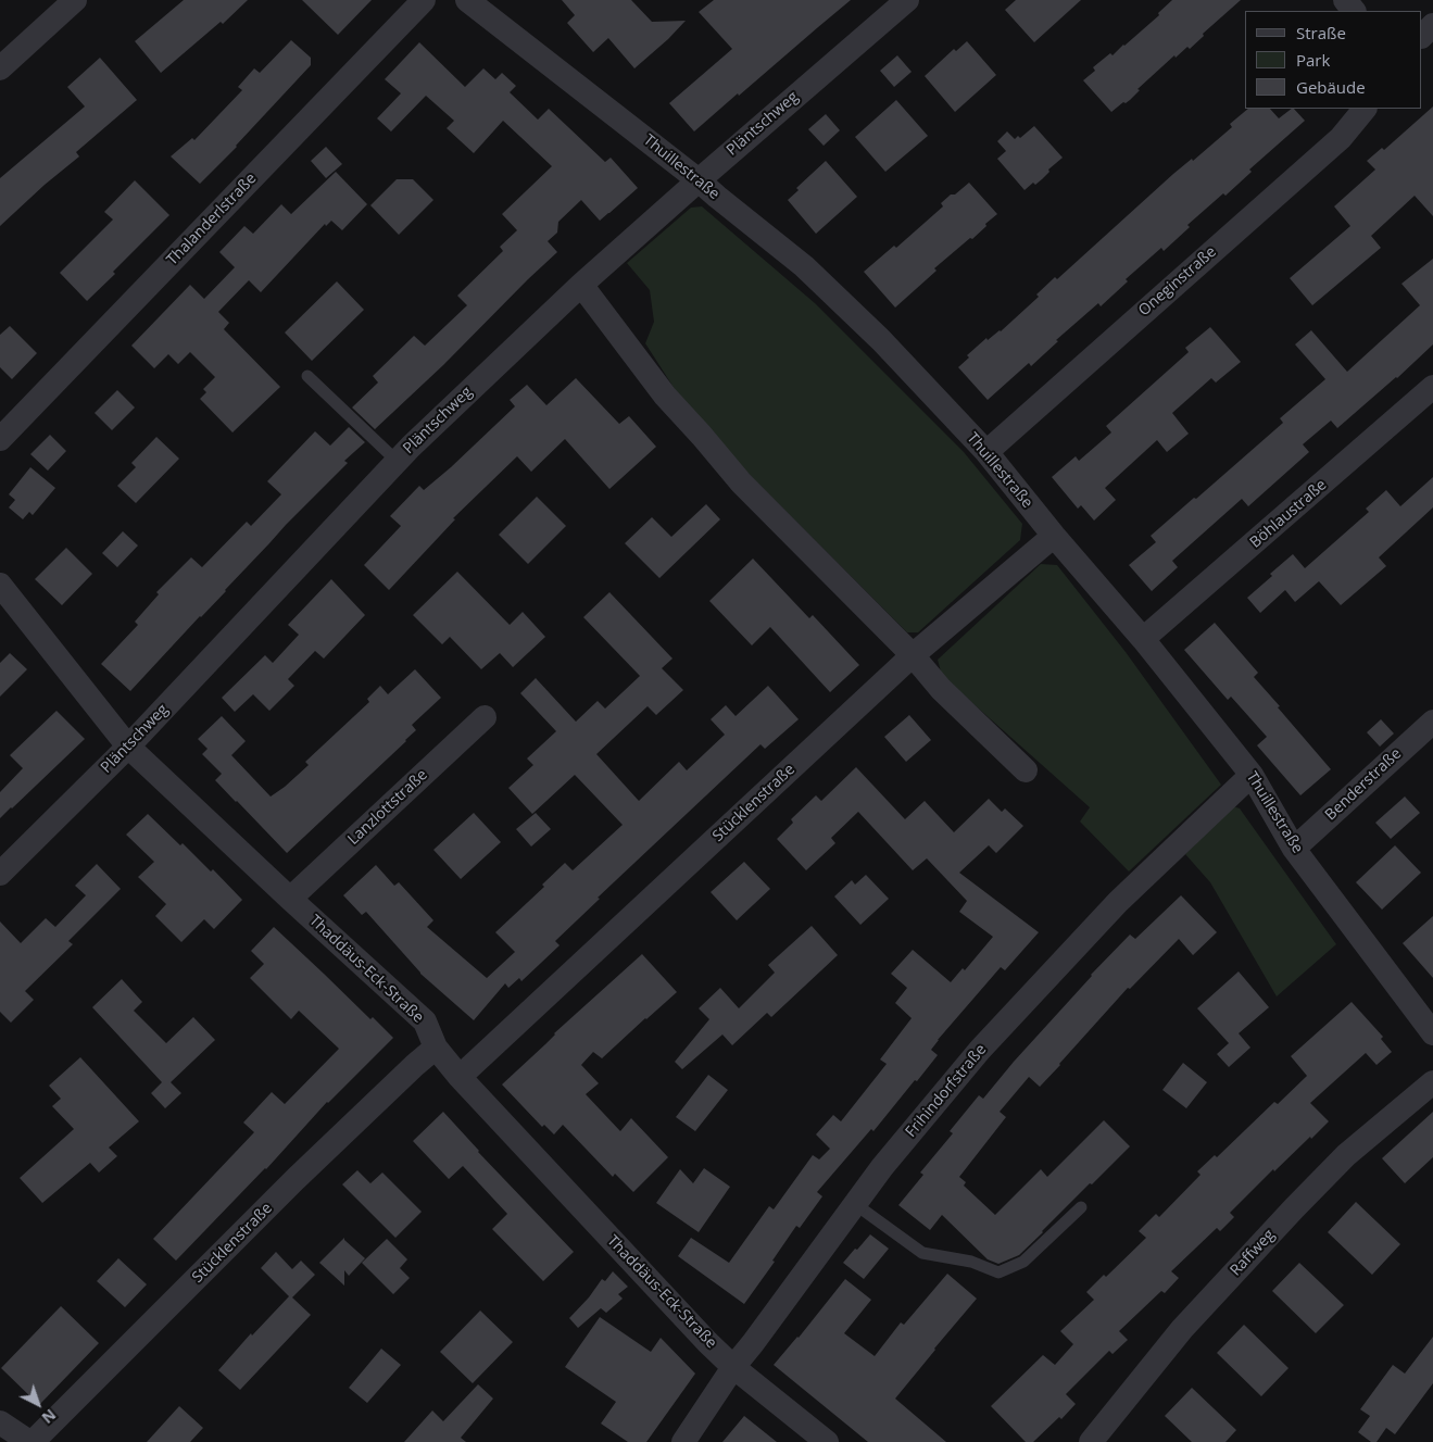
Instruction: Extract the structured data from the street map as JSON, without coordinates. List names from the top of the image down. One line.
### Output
{"streets":{"street":["Pläntschweg","Thuillestraße","Thalanderlstraße","Oneginstraße","Böhlaustraße","Benderstraße","Stücklenstraße","Lanzlottstraße","Thaddäus-Eck-Straße","Frihindorfstraße","Raffweg"]},"crossings":[["Pläntschweg","Thuillestraße"],["Pläntschweg","Thaddäus-Eck-Straße"],["Thuillestraße","Oneginstraße"],["Thuillestraße","Böhlaustraße"],["Thuillestraße","Benderstraße"],["Thuillestraße","Stücklenstraße"],["Thuillestraße","Frihindorfstraße"],["Stücklenstraße","Thaddäus-Eck-Straße"],["Lanzlottstraße","Thaddäus-Eck-Straße"],["Thaddäus-Eck-Straße","Frihindorfstraße"]],"legend":["Straße","Park","Gebäude"],"north":"bottom right"}
